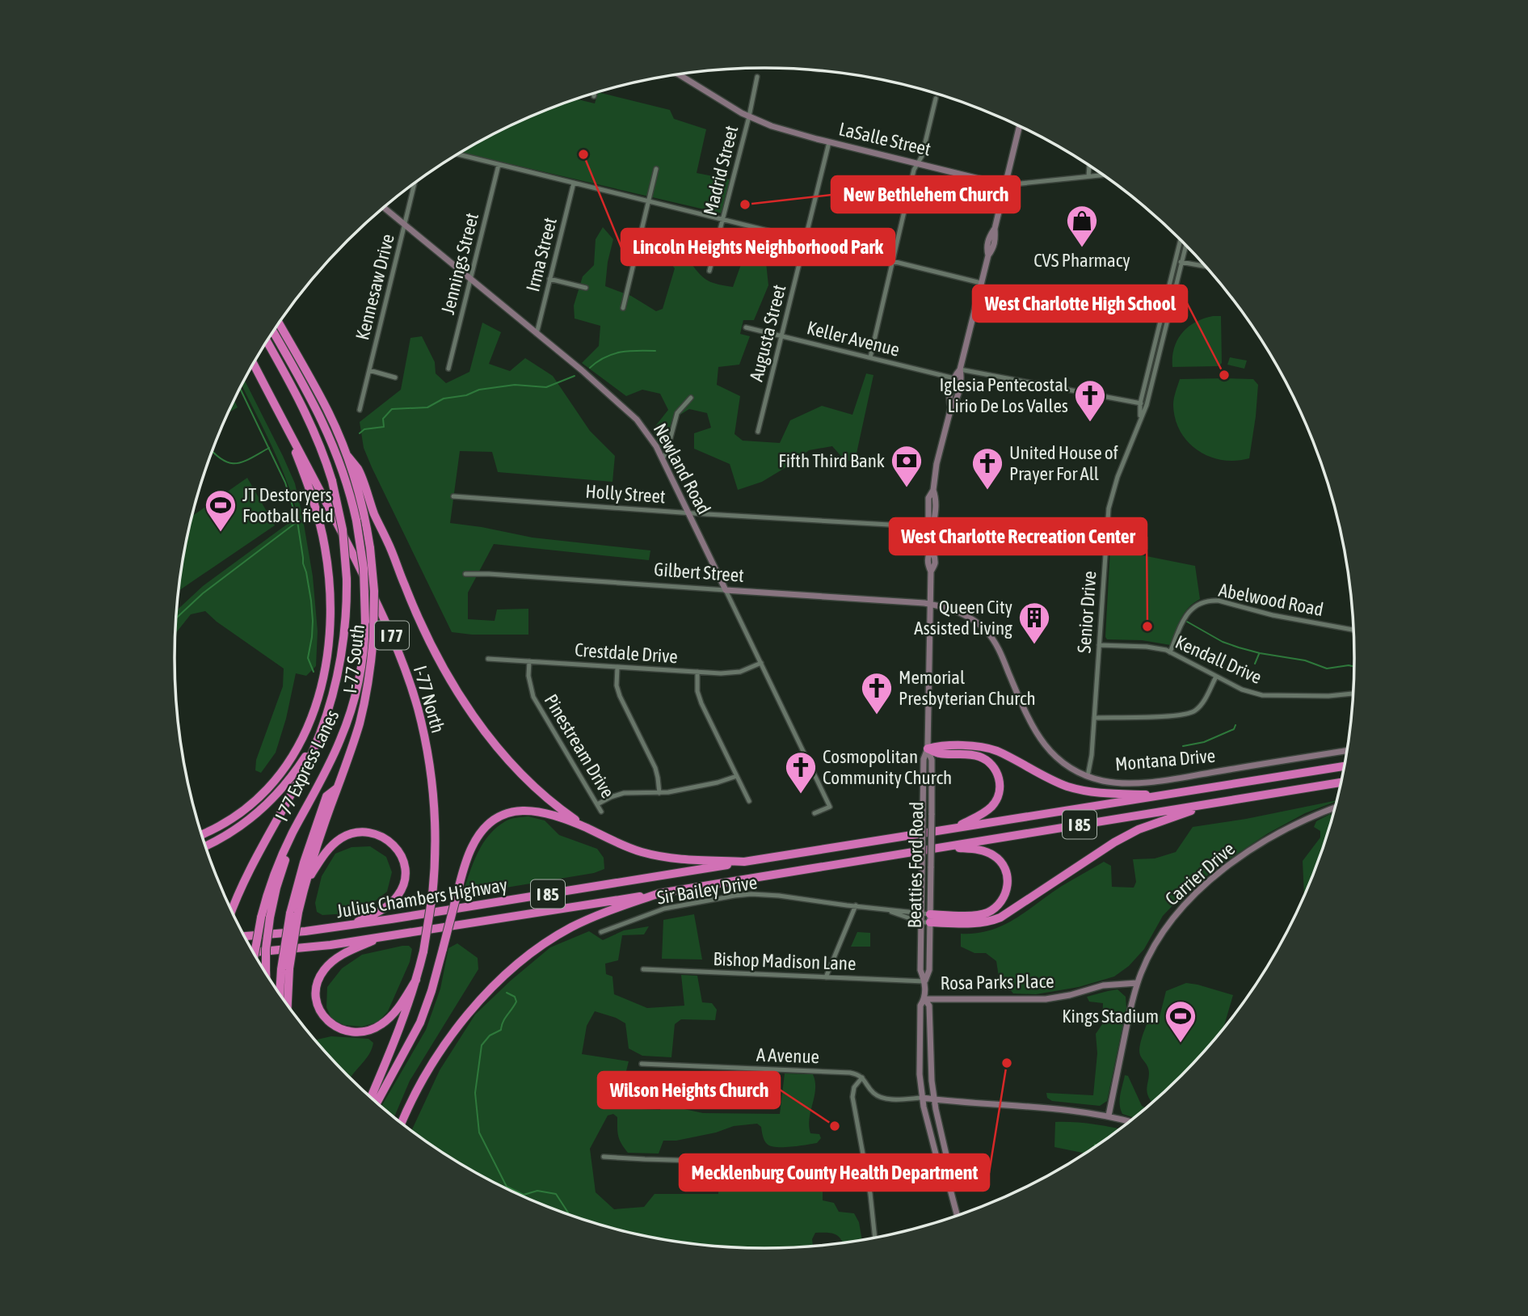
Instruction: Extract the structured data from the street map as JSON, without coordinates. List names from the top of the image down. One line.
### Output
{"streets":{"highway":["I 77","I-77 South","I-77 North","I 77 Express Lanes","I 85","Julius Chambers Highway"],"street":["LaSalle Street","Madrid Street","Irma Street","Jennings Street","Kennesaw Drive","Augusta Street","Keller Avenue","Newland Road","Holly Street","Gilbert Street","Abelwood Road","Senior Drive","Crestdale Drive","Kendall Drive","Pinestream Drive","Montana Drive","Beatties Ford Road","Carrier Drive","Sir Bailey Drive","Bishop Madison Lane","Rosa Parks Place","A Avenue"]},"crossings":[["LaSalle Street","Madrid Street"],["LaSalle Street","Augusta Street"],["LaSalle Street","Beatties Ford Road"],["Irma Street","Newland Road"],["Jennings Street","Newland Road"],["Kennesaw Drive","Newland Road"],["Augusta Street","Keller Avenue"],["Keller Avenue","Beatties Ford Road"],["Newland Road","Holly Street"],["Newland Road","Gilbert Street"],["Newland Road","Crestdale Drive"],["Holly Street","Beatties Ford Road"],["Gilbert Street","Montana Drive"],["Gilbert Street","Beatties Ford Road"],["Abelwood Road","Kendall Drive"],["Senior Drive","Kendall Drive"],["Senior Drive","Montana Drive"],["I 77","I-77 North"],["Crestdale Drive","Pinestream Drive"],["Montana Drive","Beatties Ford Road"],["I 85","Julius Chambers Highway"],["Beatties Ford Road","Sir Bailey Drive"],["Beatties Ford Road","Bishop Madison Lane"],["Beatties Ford Road","Rosa Parks Place"],["Carrier Drive","Rosa Parks Place"]],"places":{"other":["Lincoln Heights Neighborhood Park","New Bethlehem Church","West Charlotte High School","West Charlotte Recreation Center","Mecklenburg County Health Department","Wilson Heights Church"],"shop":["CVS Pharmacy"],"church":["Iglesia Pentecostal Lirio De Los Valles","United House of Prayer For All","Memorial Presbyterian Church","Cosmopolitan Community Church"],"bank":["Fifth Third Bank"],"sports":["JT Destoryers Football field","Kings Stadium"],"building":["Queen City Assisted Living"]}}
